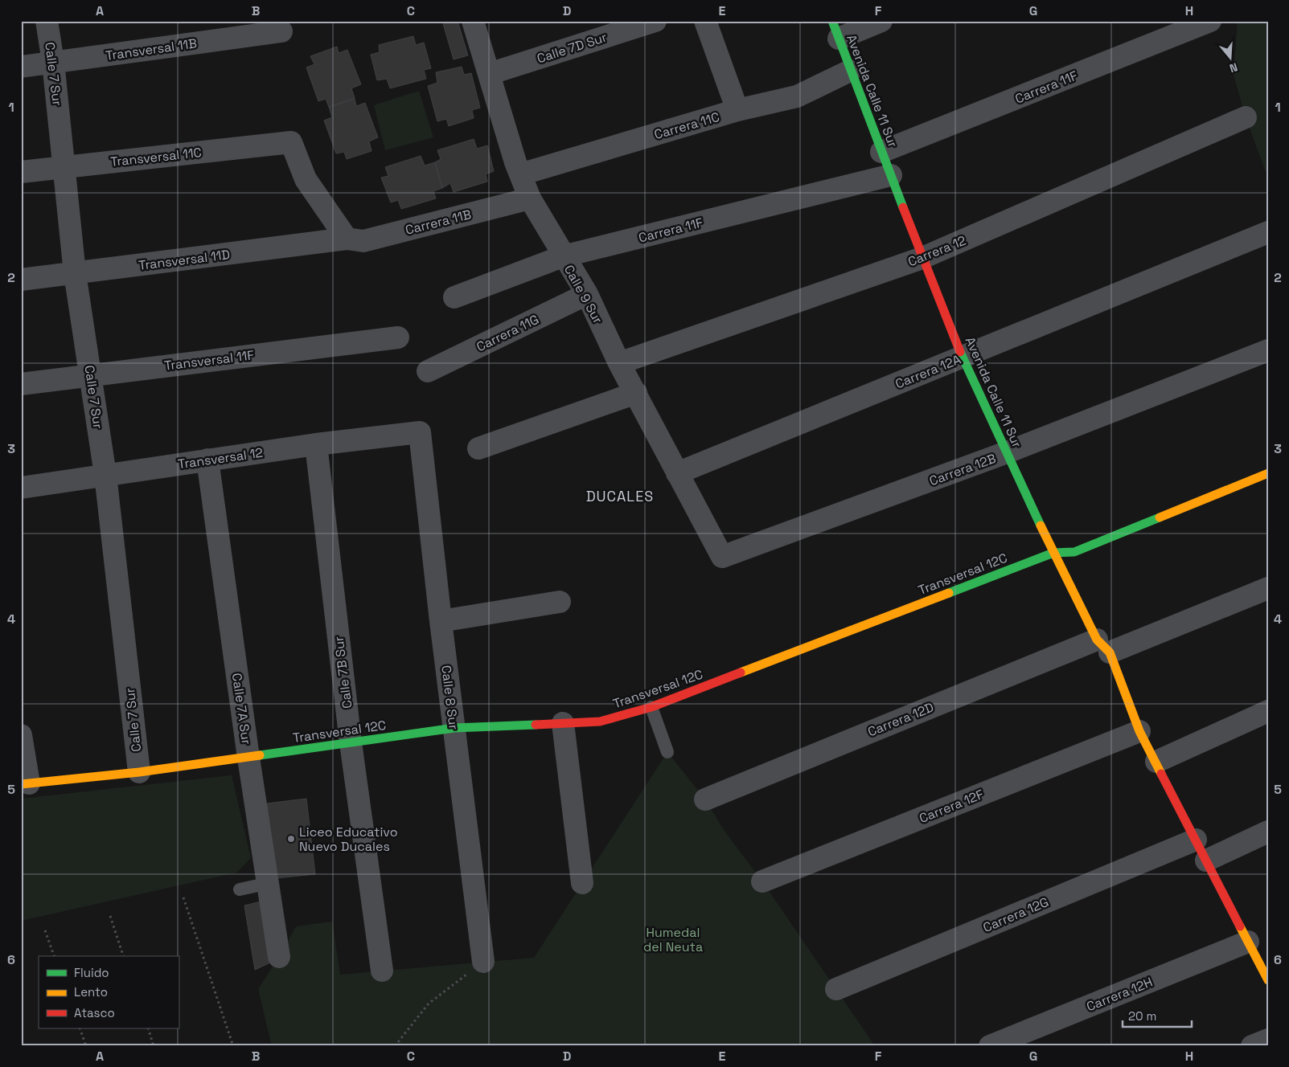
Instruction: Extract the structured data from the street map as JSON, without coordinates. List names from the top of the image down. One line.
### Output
{"streets":{"street":["Calle 7D Sur","Transversal 11B","Calle 7 Sur","Carrera 11F","Avenida Calle 11 Sur","Carrera 11C","Transversal 11C","Carrera 11B","Carrera 12","Transversal 11D","Calle 9 Sur","Carrera 11G","Transversal 11F","Carrera 12A","Transversal 12","Carrera 12B","Transversal 12C","Calle 7B Sur","Calle 8 Sur","Calle 7A Sur","Carrera 12D","Carrera 12F","Carrera 12G","Carrera 12H"]},"crossings":[["Calle 7D Sur","Calle 9 Sur"],["Transversal 11B","Calle 7 Sur"],["Calle 7 Sur","Transversal 11C"],["Calle 7 Sur","Transversal 11D"],["Calle 7 Sur","Transversal 11F"],["Calle 7 Sur","Transversal 12"],["Calle 7 Sur","Transversal 12C"],["Carrera 11F","Avenida Calle 11 Sur"],["Carrera 11F","Calle 9 Sur"],["Avenida Calle 11 Sur","Carrera 11C"],["Avenida Calle 11 Sur","Carrera 12"],["Avenida Calle 11 Sur","Carrera 12A"],["Avenida Calle 11 Sur","Carrera 12B"],["Avenida Calle 11 Sur","Transversal 12C"],["Avenida Calle 11 Sur","Carrera 12D"],["Avenida Calle 11 Sur","Carrera 12F"],["Avenida Calle 11 Sur","Carrera 12G"],["Avenida Calle 11 Sur","Carrera 12H"],["Carrera 11C","Calle 9 Sur"],["Transversal 11C","Carrera 11B"],["Transversal 11C","Transversal 11D"],["Carrera 11B","Transversal 11D"],["Carrera 11B","Calle 9 Sur"],["Carrera 12","Calle 9 Sur"],["Calle 9 Sur","Carrera 11G"],["Calle 9 Sur","Carrera 12A"],["Calle 9 Sur","Carrera 12B"],["Transversal 12","Calle 7B Sur"],["Transversal 12","Calle 8 Sur"],["Transversal 12","Calle 7A Sur"],["Transversal 12C","Calle 7B Sur"],["Transversal 12C","Calle 8 Sur"],["Transversal 12C","Calle 7A Sur"]],"districts":["DUCALES"],"parks":["Humedal del Neuta"],"places":["Liceo Educativo Nuevo Ducales"],"legend":["Fluido","Lento","Atasco"],"scale_bar":"20 m","north":"bottom","grid":{"columns":["A","B","C","D","E","F","G","H"],"rows":["1","2","3","4","5","6"]}}
